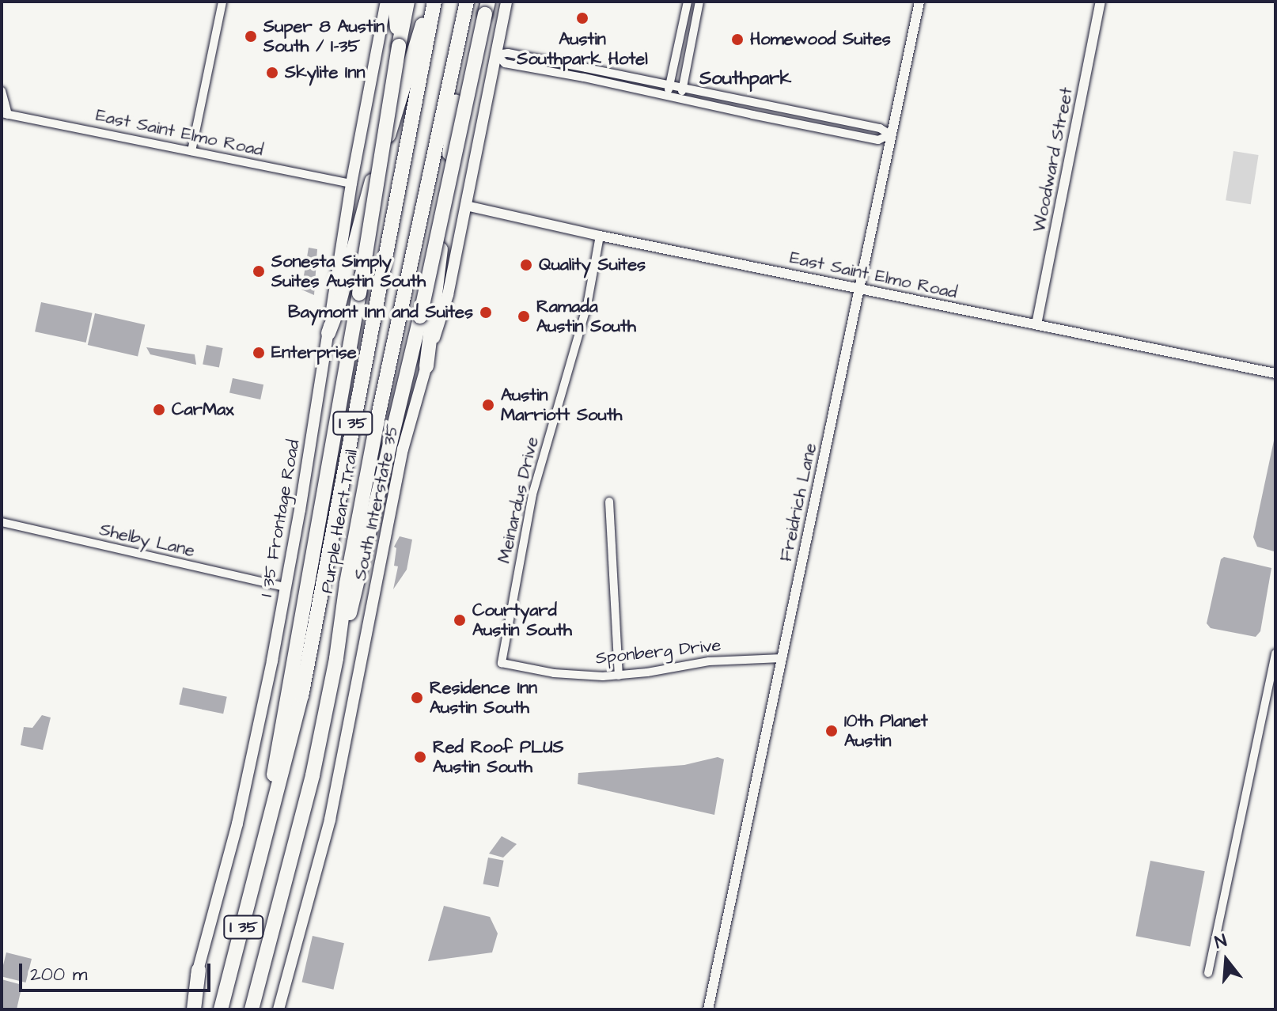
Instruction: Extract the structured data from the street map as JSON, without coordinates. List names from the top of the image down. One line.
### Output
{"streets":{"highway":["I 35","Purple Heart Trail"],"main road":["South Interstate 35","I 35 Frontage Road"],"street":["East Saint Elmo Road","Woodward Street","Meinardus Drive","Freidrich Lane","Shelby Lane","Sponberg Drive"]},"crossings":[["East Saint Elmo Road","Woodward Street"],["East Saint Elmo Road","Meinardus Drive"],["East Saint Elmo Road","South Interstate 35"],["East Saint Elmo Road","Freidrich Lane"],["Meinardus Drive","Sponberg Drive"],["Freidrich Lane","Sponberg Drive"],["I 35 Frontage Road","Shelby Lane"]],"districts":["Southpark"],"places":["Austin Southpark Hotel","Super 8 Austin South / I-35","Homewood Suites","Skylite Inn","Quality Suites","Sonesta Simply Suites Austin South","Baymont Inn and Suites","Ramada Austin South","Enterprise","Austin Marriott South","CarMax","Courtyard Austin South","Residence Inn Austin South","10th Planet Austin","Red Roof PLUS Austin South"],"scale_bar":"200 m","north":"top"}
